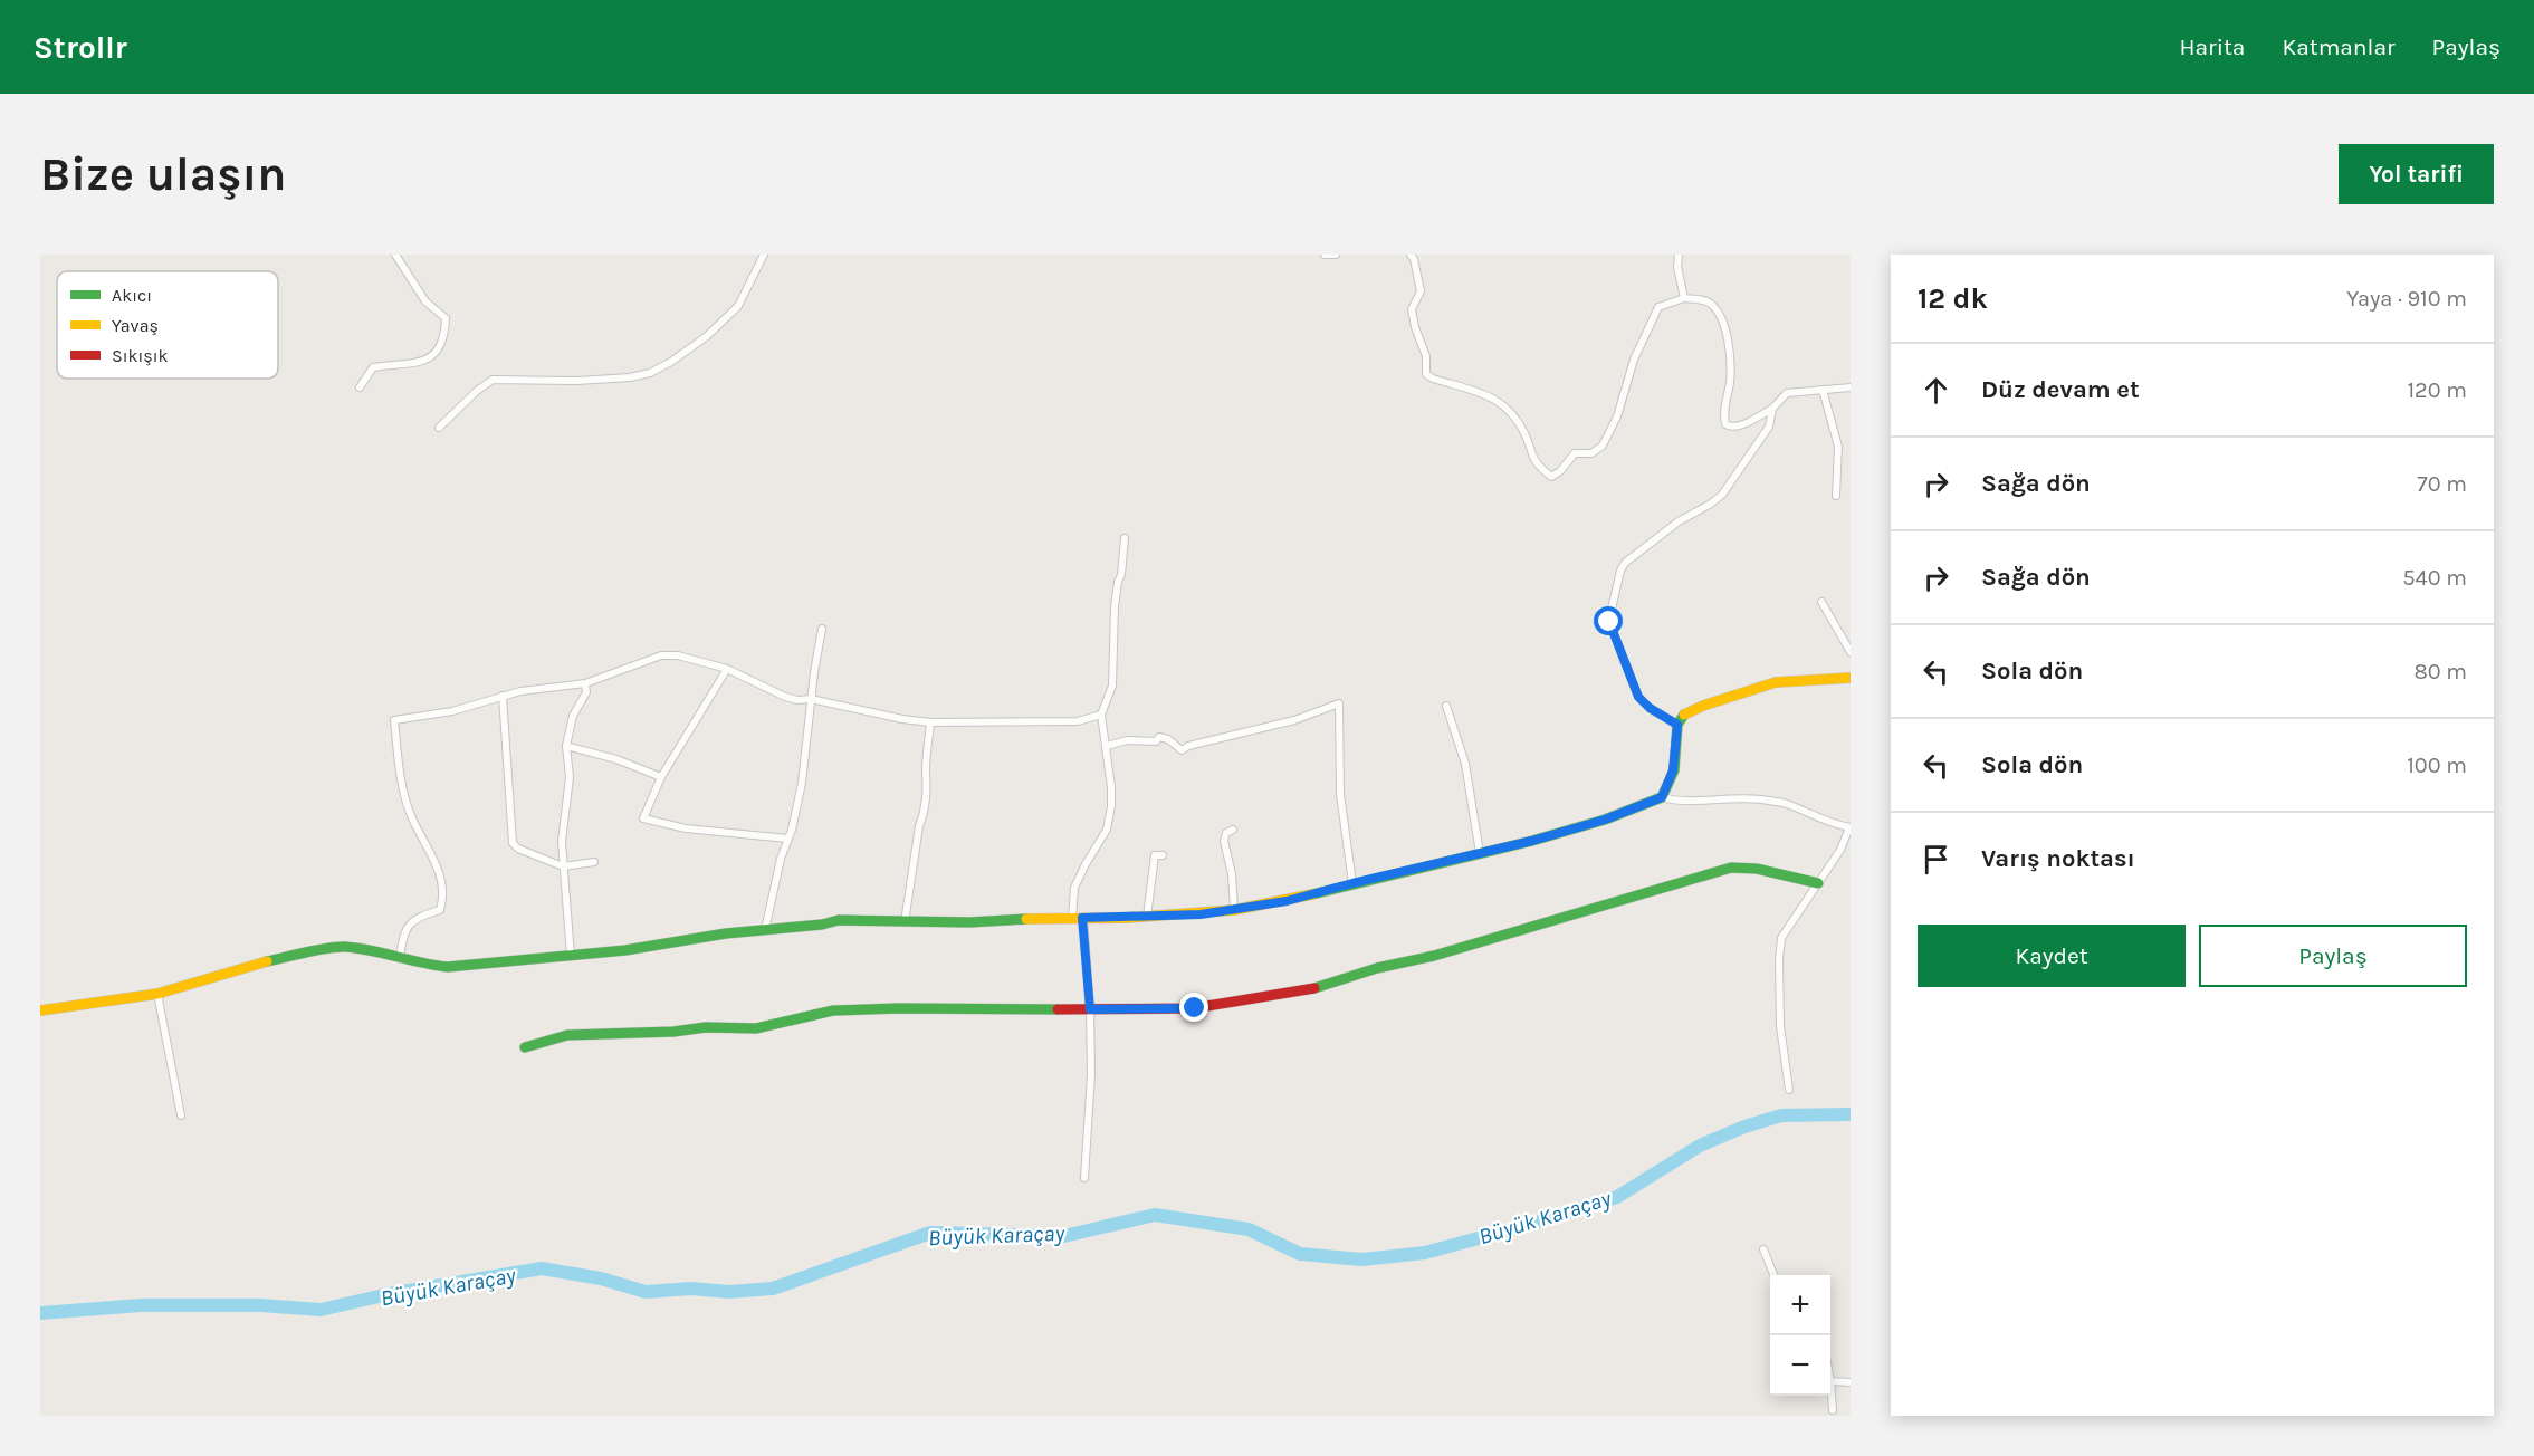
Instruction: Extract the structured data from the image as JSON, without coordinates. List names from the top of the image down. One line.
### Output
{"water":["Büyük Karaçay"],"legend":["Akıcı","Yavaş","Sıkışık"],"page":{"header":"Strollr","nav":["Harita","Katmanlar","Paylaş"],"buttons":["Yol tarifi",["Kaydet","Paylaş"]],"title":"Bize ulaşın","heading":["12 dk","Yaya · 910 m"],"list":[["Düz devam et","120 m"],["Sağa dön","70 m"],["Sağa dön","540 m"],["Sola dön","80 m"],["Sola dön","100 m"],"Varış noktası"],"map_buttons":["+","−"]}}
